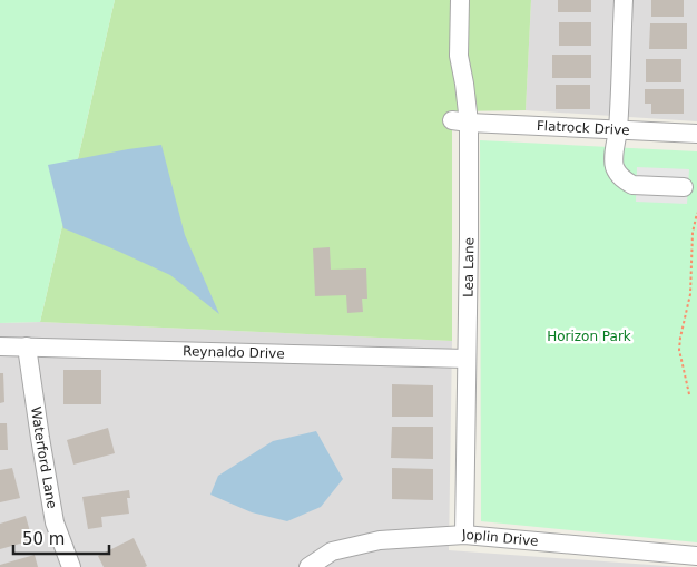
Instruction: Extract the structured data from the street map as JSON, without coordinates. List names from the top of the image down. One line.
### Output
{"streets":{"street":["Flatrock Drive","Lea Lane","Reynaldo Drive","Waterford Lane","Joplin Drive"]},"crossings":[["Flatrock Drive","Lea Lane"],["Lea Lane","Reynaldo Drive"],["Lea Lane","Joplin Drive"],["Reynaldo Drive","Waterford Lane"]],"parks":["Horizon Park"],"scale_bar":"50 m"}
